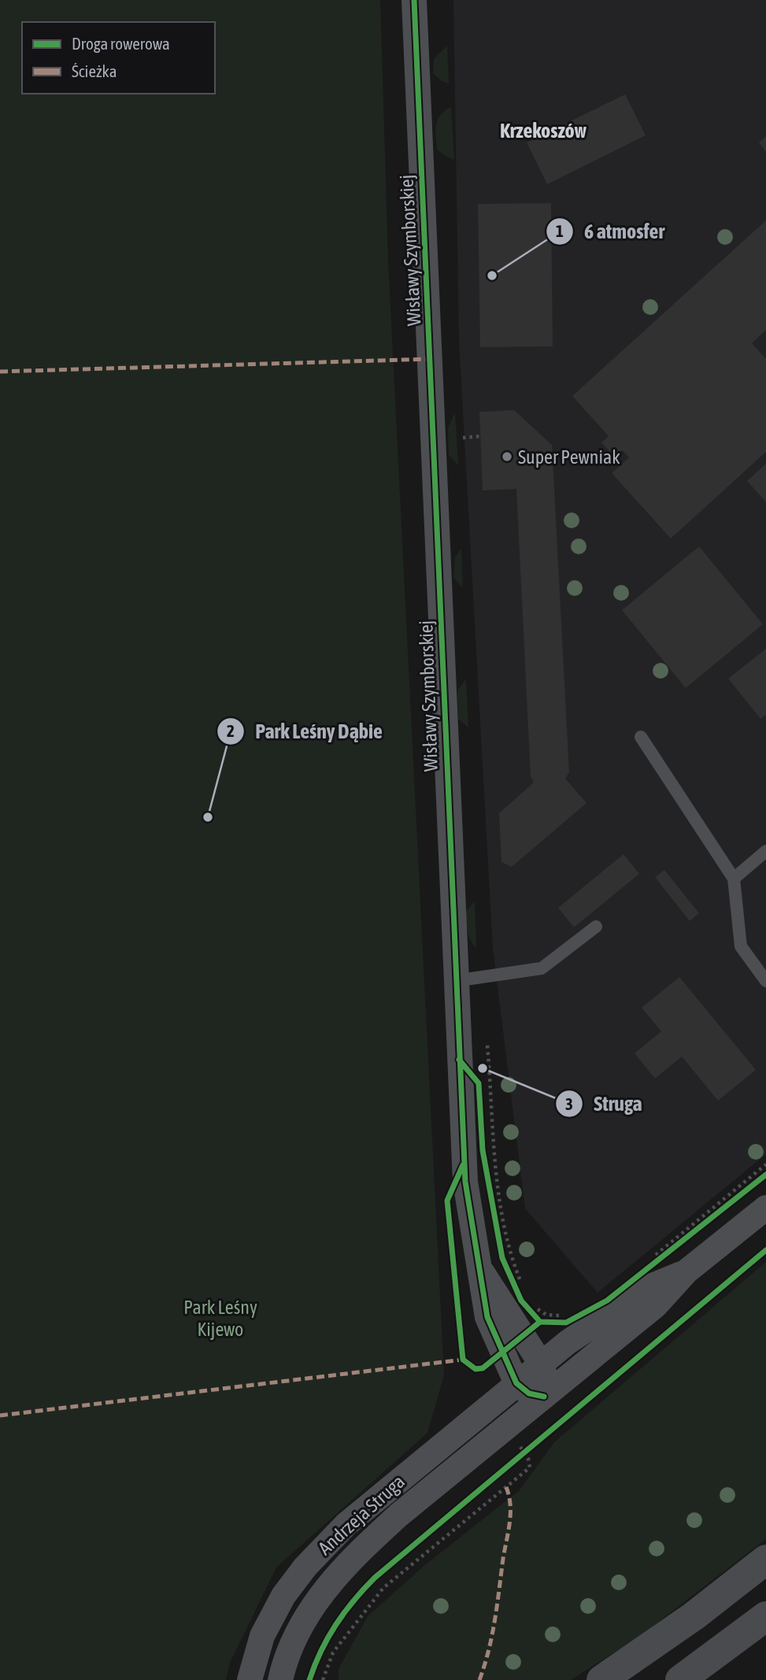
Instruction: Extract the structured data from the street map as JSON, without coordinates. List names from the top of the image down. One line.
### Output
{"streets":{"street":["Wisławy Szymborskiej","Andrzeja Struga"]},"crossings":[["Wisławy Szymborskiej","Andrzeja Struga"]],"districts":["Krzekoszów"],"parks":["Park Leśny Kijewo"],"places":["6 atmosfer","Super Pewniak","Park Leśny Dąbie","Struga"],"legend":["Droga rowerowa","Ścieżka"]}
